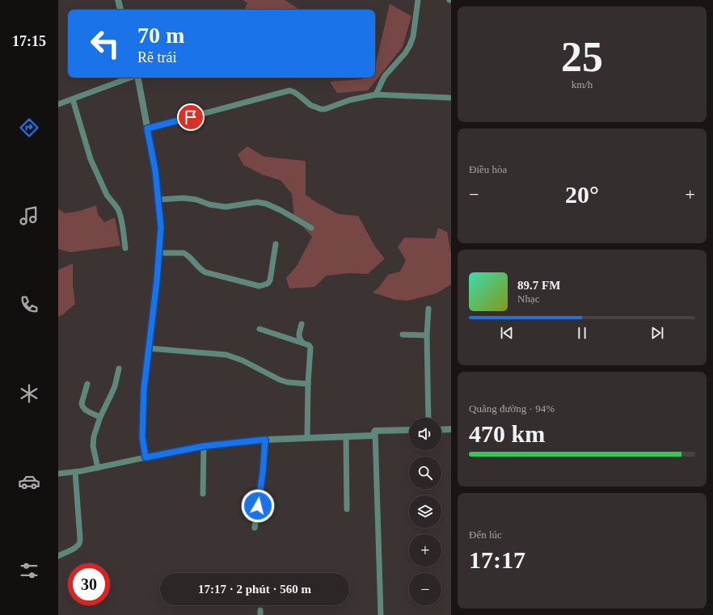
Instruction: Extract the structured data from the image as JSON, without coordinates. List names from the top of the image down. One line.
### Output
{"page":{"tabs":"17:15","tile":[["25","km/h"],"Điều hòa",["Quãng đường · 94%","470 km"],["Đến lúc","17:17"]],"turn":["70 m","Rẽ trái"],"heat":["−","20°","+"],"song":["89.7 FM","Nhạc"],"map_buttons":["+","−"],"limit":"30","trip":"17:17 · 2 phút · 560 m"}}
